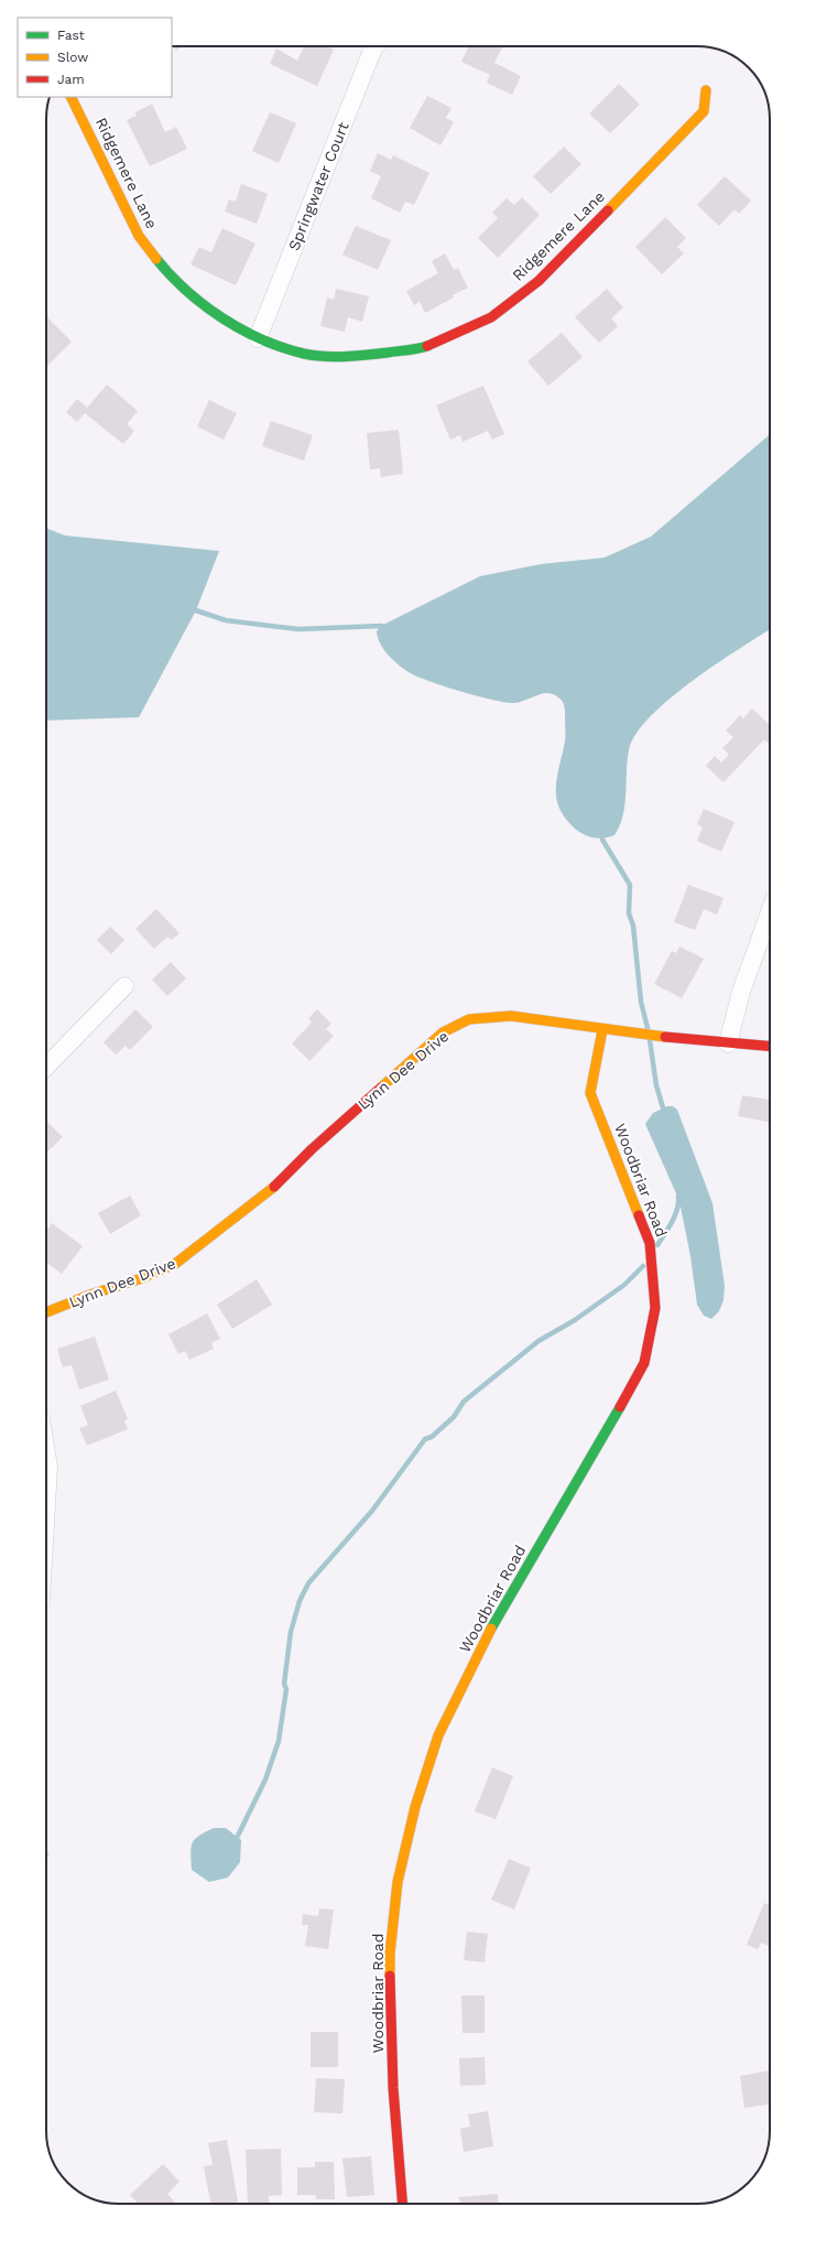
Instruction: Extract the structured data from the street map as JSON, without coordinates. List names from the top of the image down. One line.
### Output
{"streets":{"street":["Ridgemere Lane","Springwater Court","Lynn Dee Drive","Woodbriar Road"]},"crossings":[["Ridgemere Lane","Springwater Court"],["Lynn Dee Drive","Woodbriar Road"]],"legend":["Fast","Slow","Jam"]}
